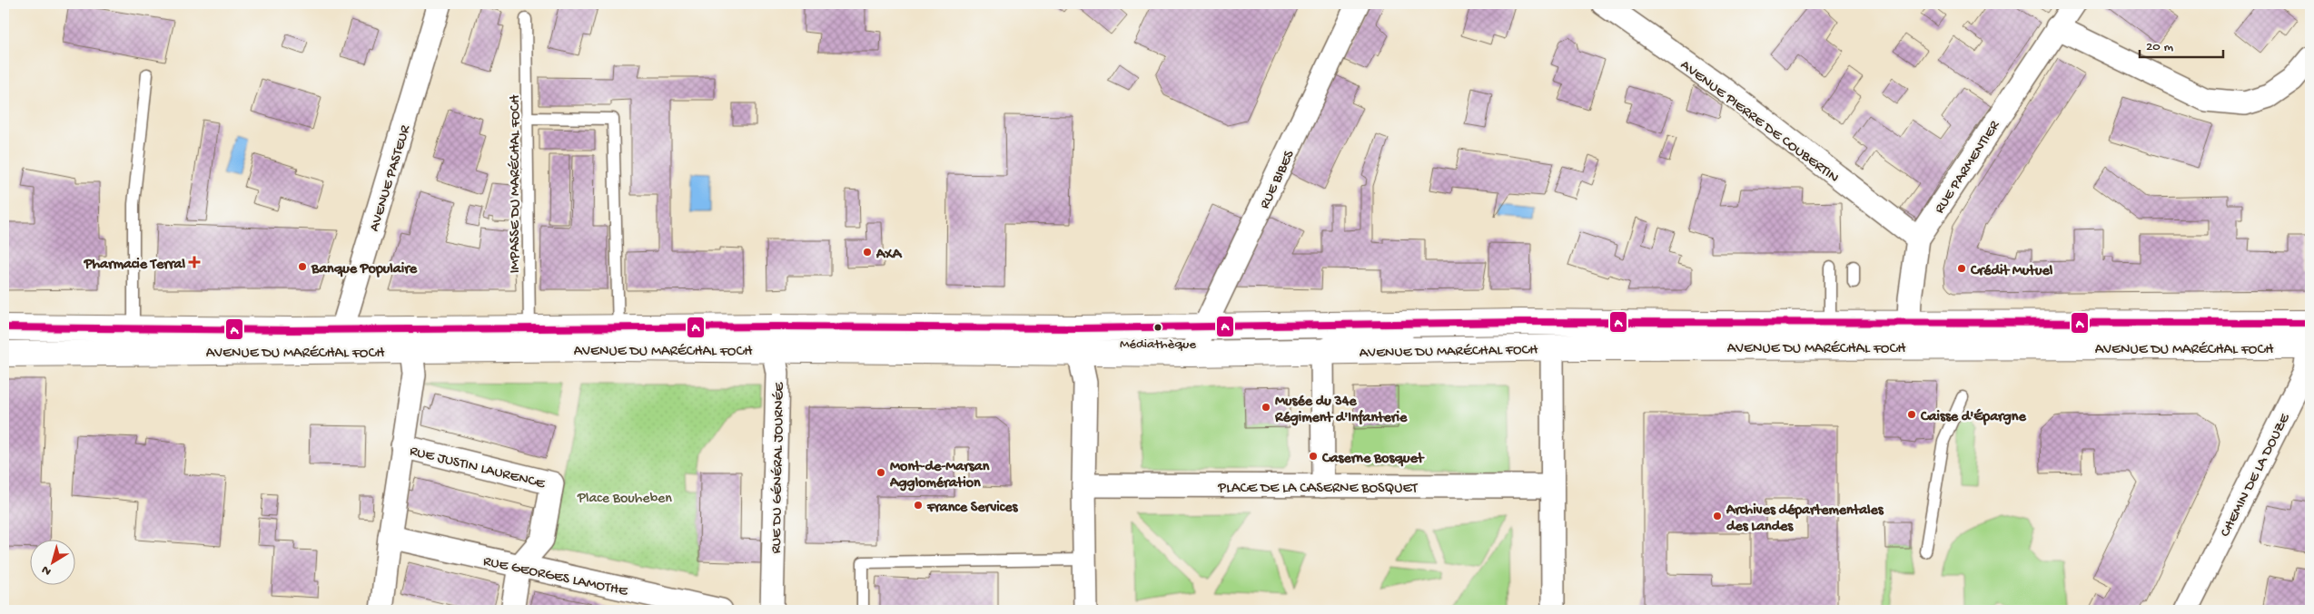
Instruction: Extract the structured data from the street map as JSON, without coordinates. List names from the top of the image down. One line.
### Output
{"streets":{"main road":["AVENUE DU MARÉCHAL FOCH"],"street":["AVENUE PIERRE DE COUBERTIN","RUE PARMENTIER","AVENUE PASTEUR","RUE BIBES","RUE JUSTIN LAURENCE","RUE DU GÉNÉRAL JOURNÉE","CHEMIN DE LA DOUZE","PLACE DE LA CASERNE BOSQUET","RUE GEORGES LAMOTHE"],"lane":["IMPASSE DU MARÉCHAL FOCH"]},"crossings":[["AVENUE PIERRE DE COUBERTIN","RUE PARMENTIER"],["RUE PARMENTIER","AVENUE DU MARÉCHAL FOCH"],["AVENUE PASTEUR","AVENUE DU MARÉCHAL FOCH"],["RUE BIBES","AVENUE DU MARÉCHAL FOCH"],["IMPASSE DU MARÉCHAL FOCH","AVENUE DU MARÉCHAL FOCH"],["AVENUE DU MARÉCHAL FOCH","RUE DU GÉNÉRAL JOURNÉE"],["AVENUE DU MARÉCHAL FOCH","CHEMIN DE LA DOUZE"],["RUE JUSTIN LAURENCE","RUE GEORGES LAMOTHE"]],"parks":["Place Bouheben"],"places":{"other":["AXA","Banque Populaire","Crédit Mutuel","Médiathèque","Musée du 34e Régiment d'Infanterie","Caisse d'Épargne","Caserne Bosquet","Mont-de-Marsan Agglomération","France Services","Archives départementales des Landes"],"health":["Pharmacie Terral"]},"lines":["transit line A"],"scale_bar":"20 m","north":"bottom left"}
